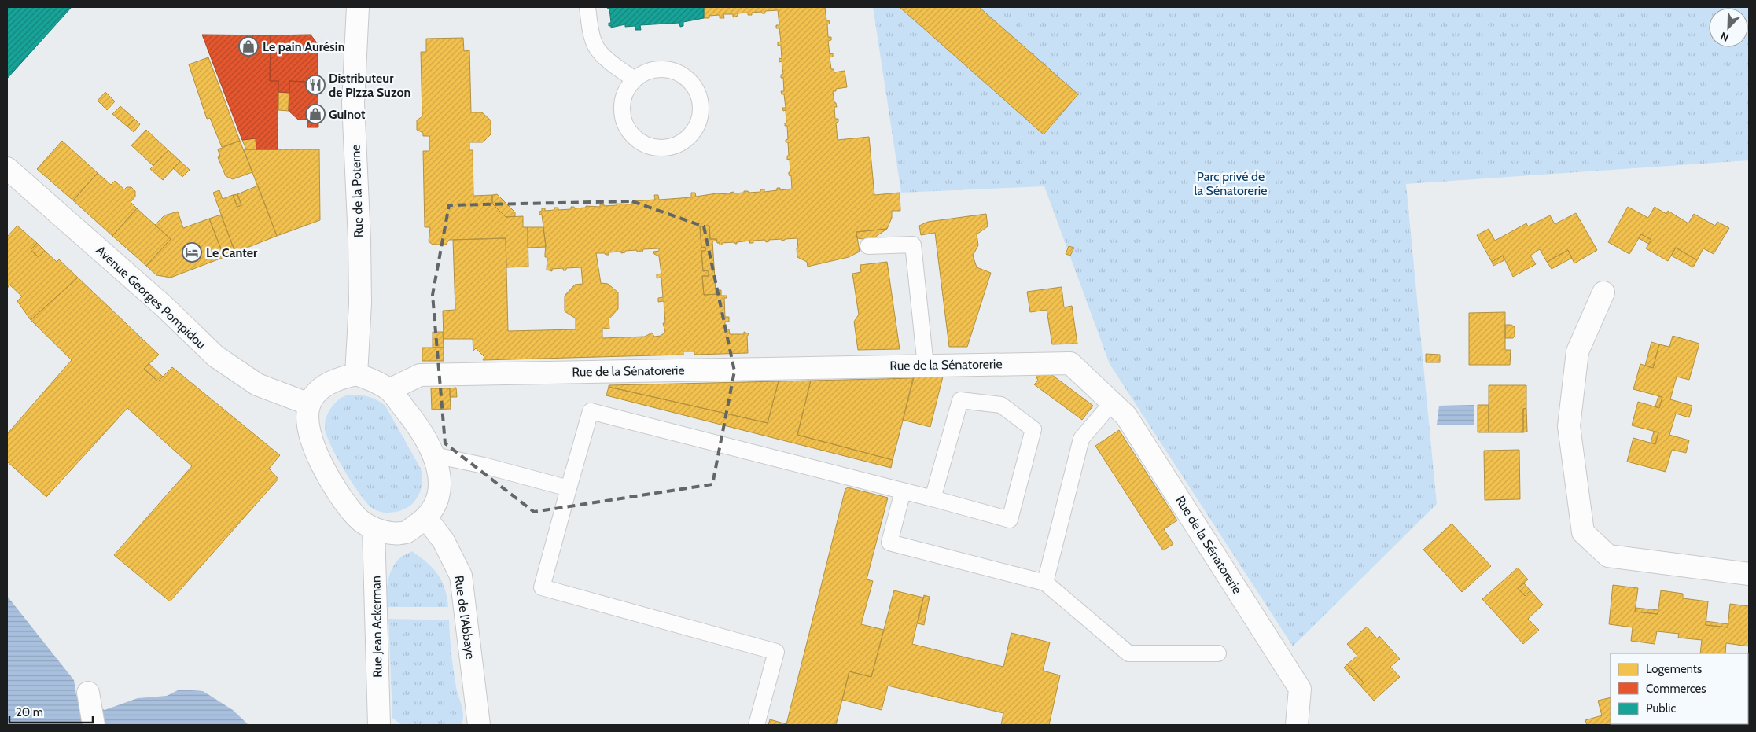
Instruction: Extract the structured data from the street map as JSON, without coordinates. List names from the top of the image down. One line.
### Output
{"streets":{"street":["Rue de la Poterne","Avenue Georges Pompidou","Rue de la Sénatorerie","Rue de l'Abbaye","Rue Jean Ackerman"]},"parks":["Parc privé de la Sénatorerie"],"places":{"shop":["Le pain Aurésin","Guinot"],"restaurant":["Distributeur de Pizza Suzon"],"hotel":["Le Canter"]},"legend":["Logements","Commerces","Public"],"scale_bar":"20 m","north":"bottom left"}
